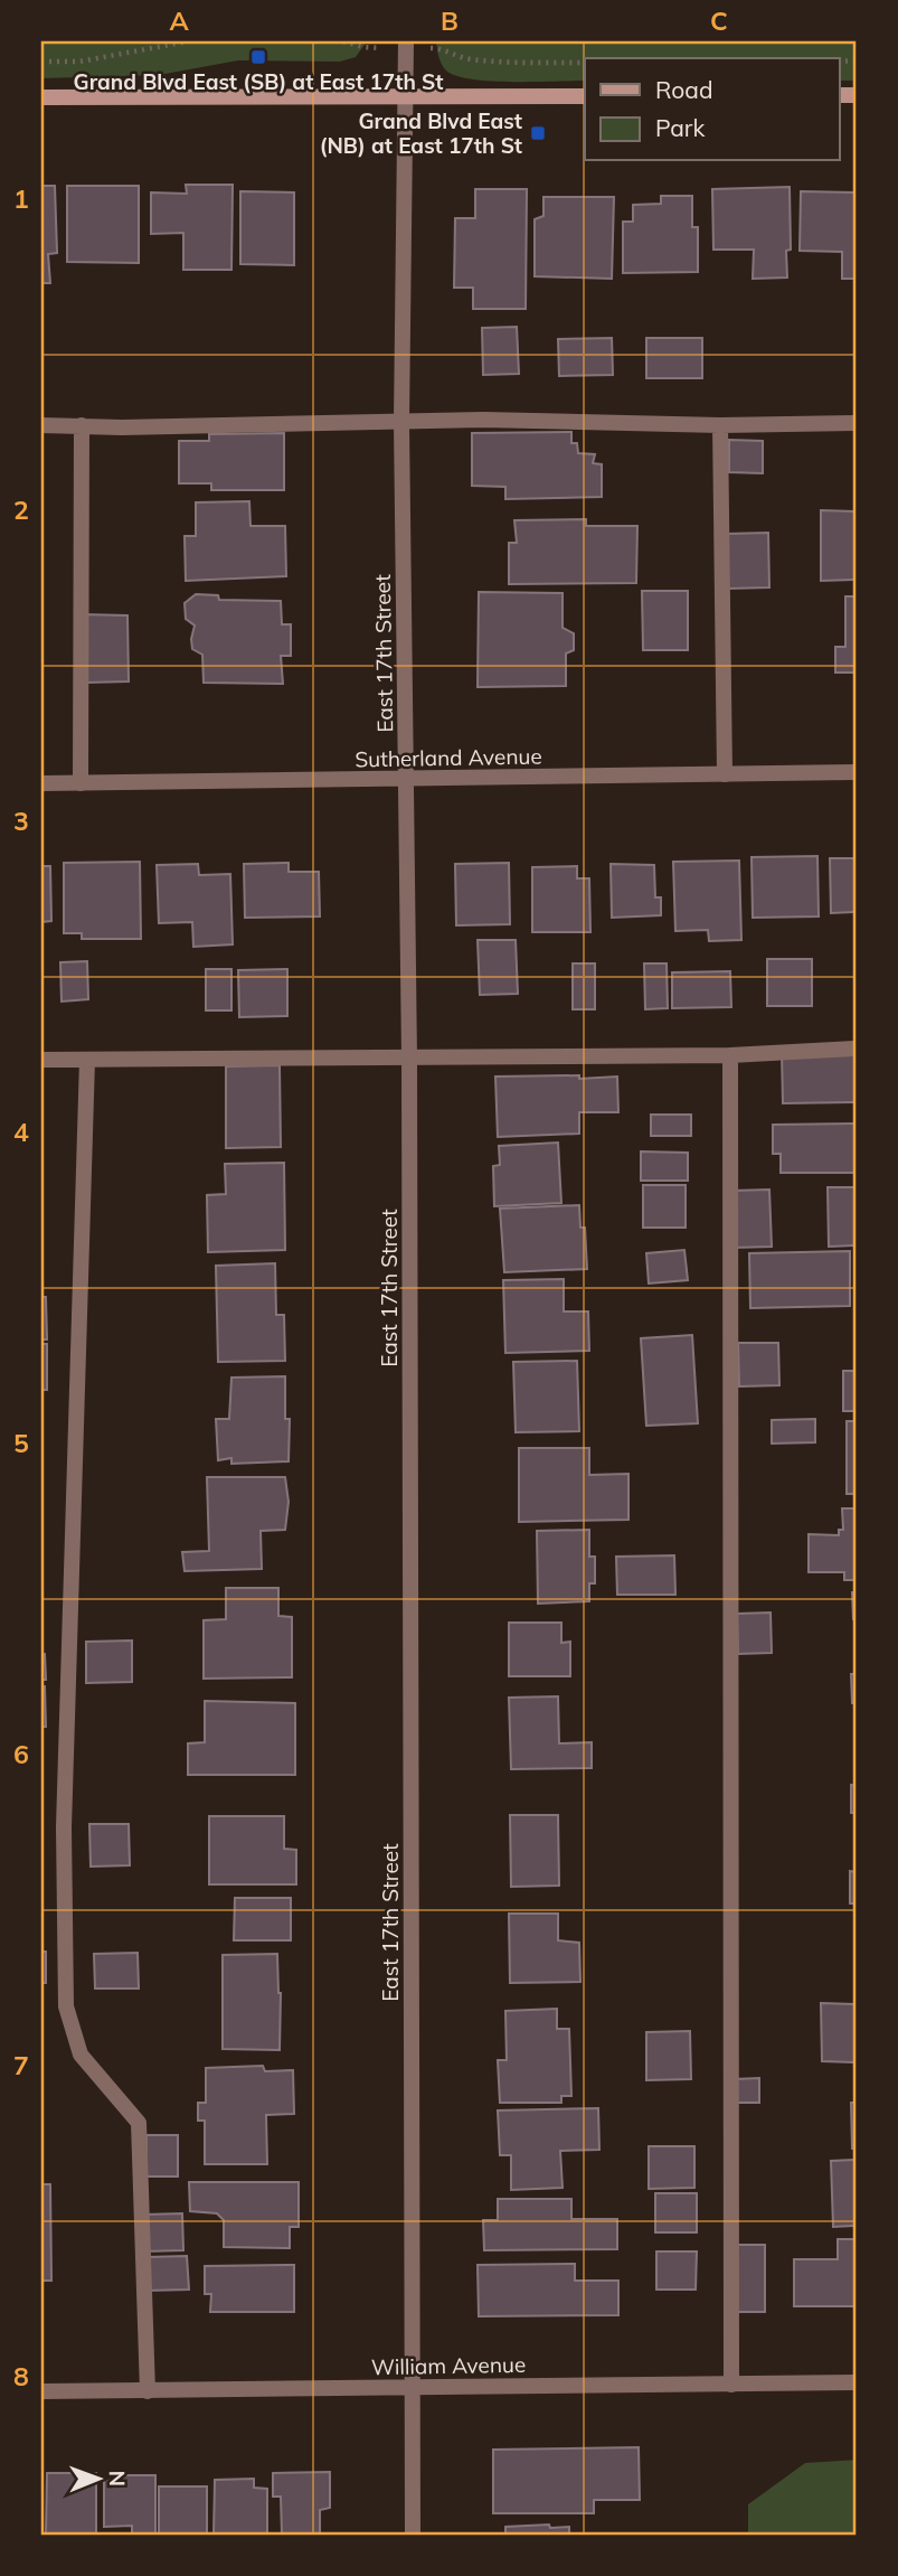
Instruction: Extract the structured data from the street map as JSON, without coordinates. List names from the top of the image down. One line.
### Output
{"streets":{"street":["East 17th Street","Sutherland Avenue","William Avenue"]},"crossings":[["East 17th Street","Sutherland Avenue"],["East 17th Street","William Avenue"]],"places":{"transit":["Grand Blvd East (SB) at East 17th St","Grand Blvd East (NB) at East 17th St"]},"legend":["Road","Park"],"north":"right","grid":{"columns":["A","B","C"],"rows":["1","2","3","4","5","6","7","8"]}}
